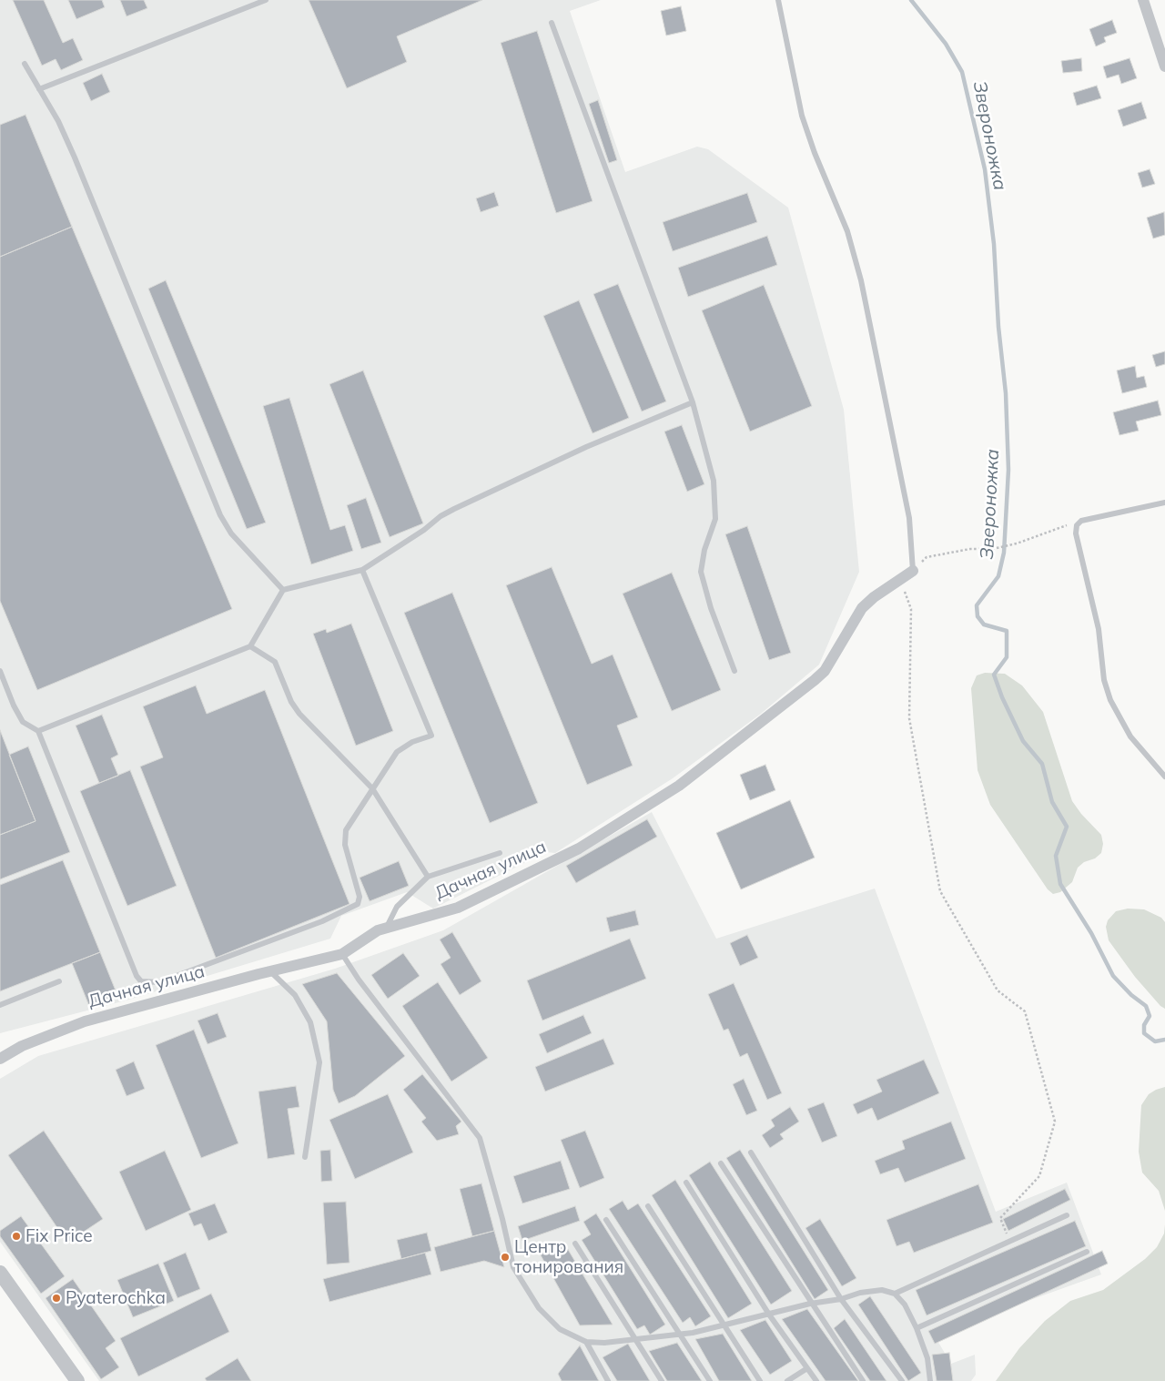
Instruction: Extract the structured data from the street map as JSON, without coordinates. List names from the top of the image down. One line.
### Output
{"streets":{"street":["Дачная улица"]},"water":["Звероножка"],"places":["Fix Price","Центр тонирования","Pyaterochka"]}
